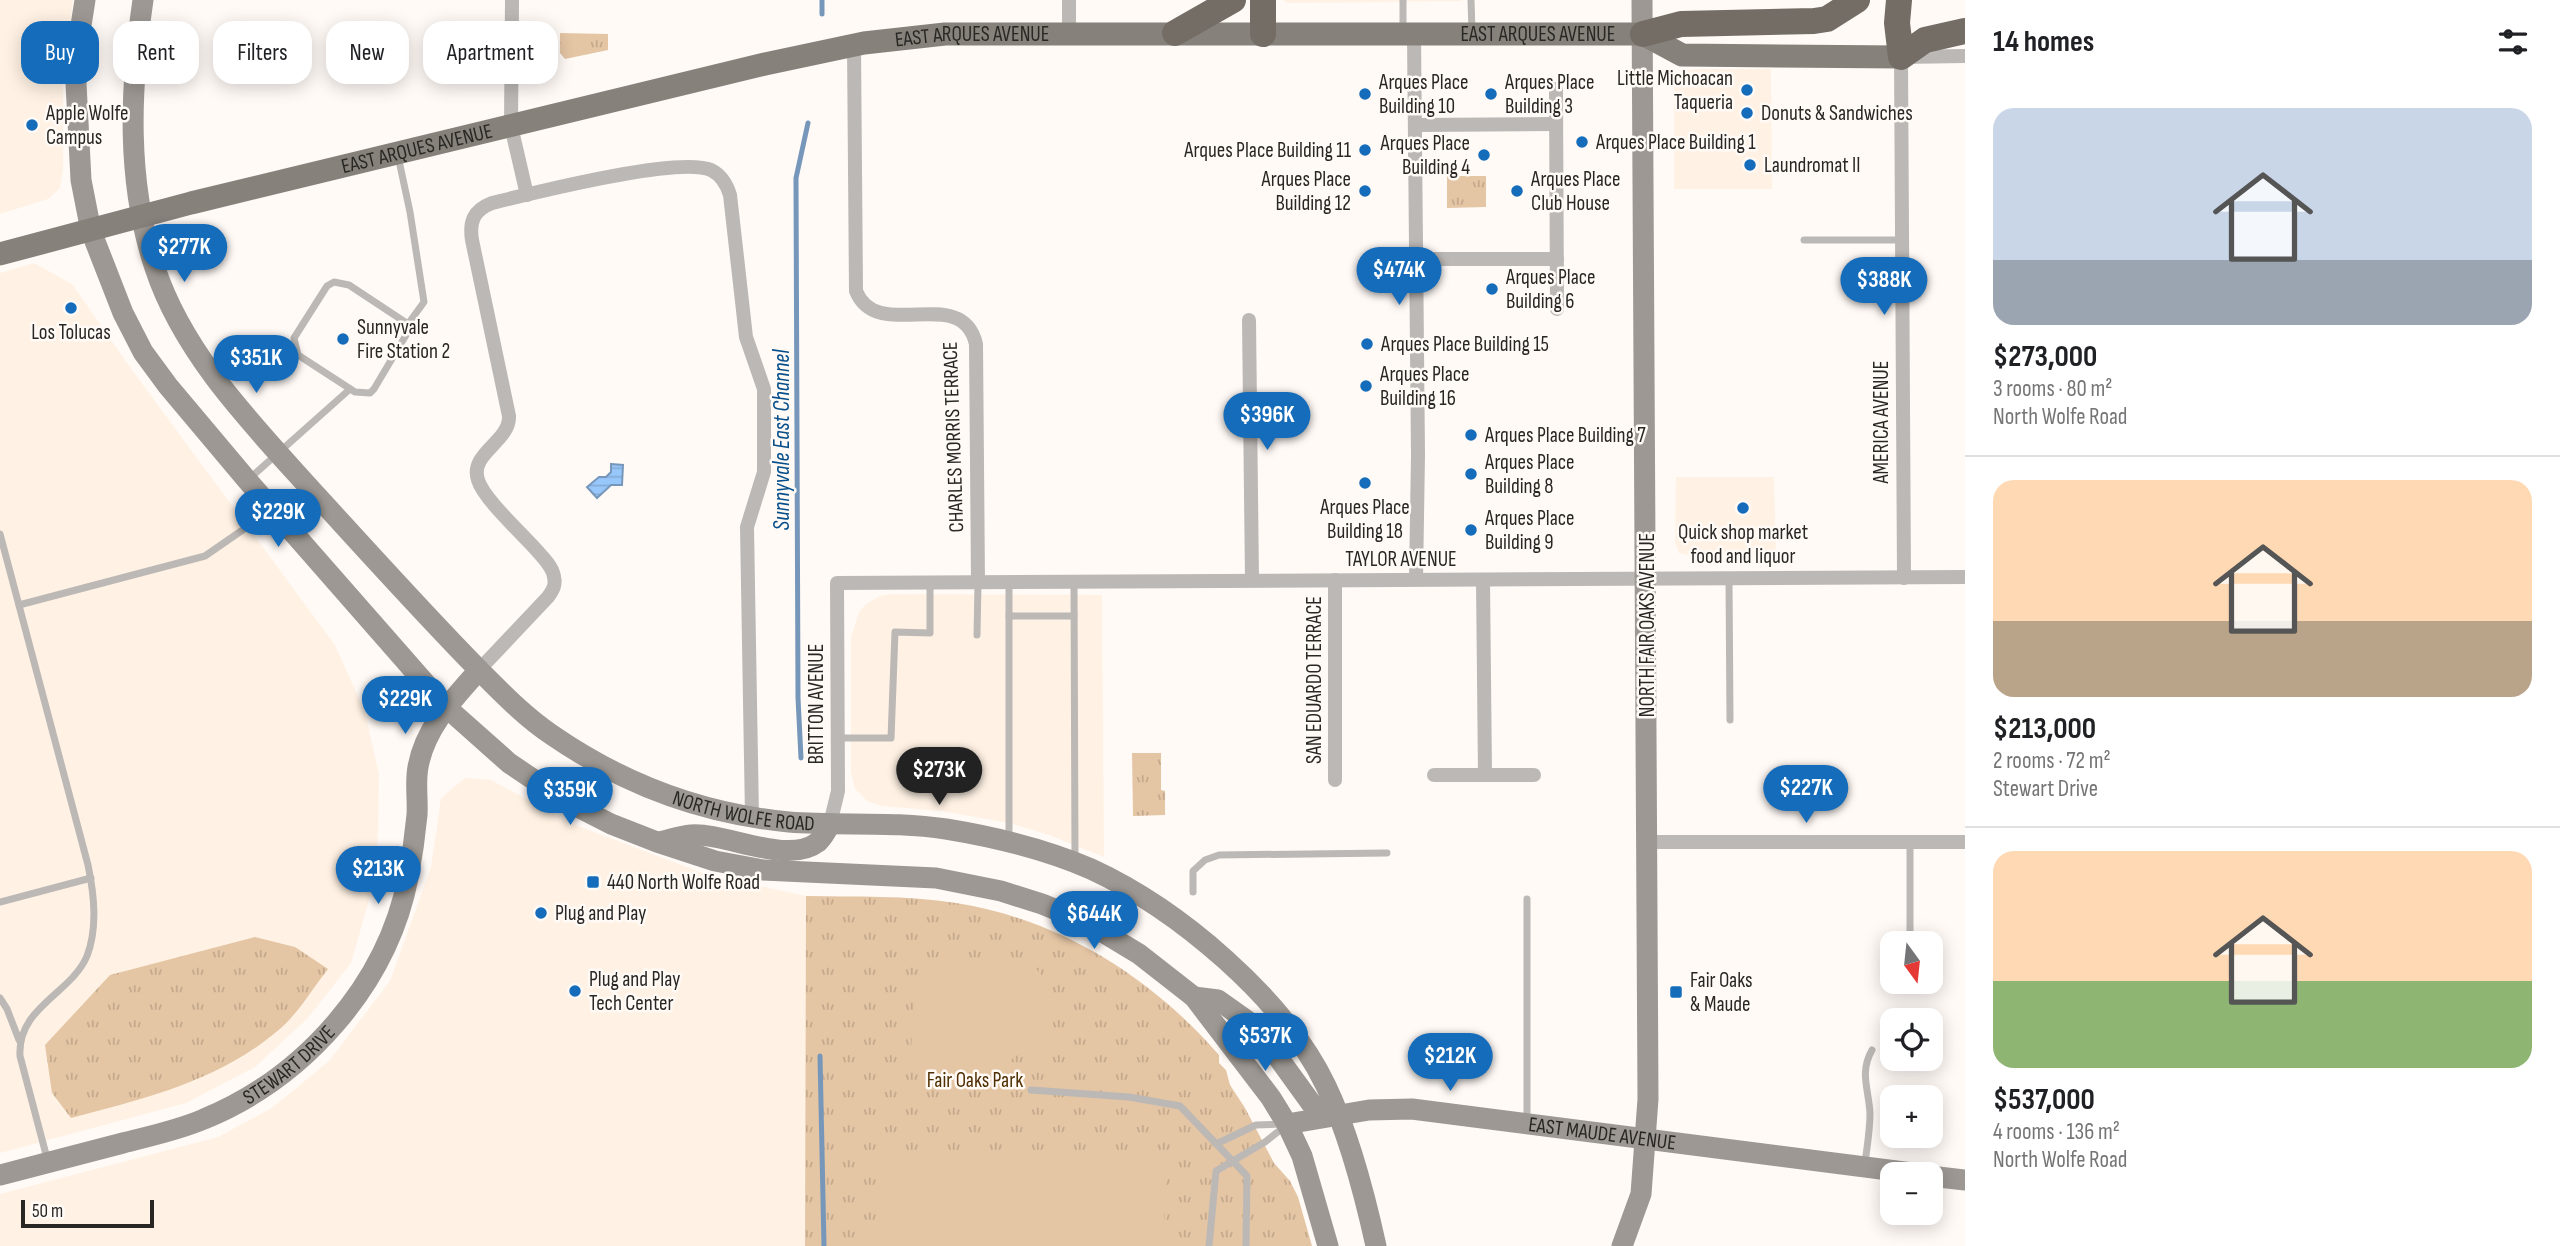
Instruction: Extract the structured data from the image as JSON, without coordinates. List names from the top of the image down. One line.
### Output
{"streets":{"main road":["EAST ARQUES AVENUE","NORTH FAIR OAKS AVENUE","NORTH WOLFE ROAD","STEWART DRIVE","EAST MAUDE AVENUE"],"street":["AMERICA AVENUE","CHARLES MORRIS TERRACE","TAYLOR AVENUE","SAN EDUARDO TERRACE","BRITTON AVENUE"]},"crossings":[["EAST ARQUES AVENUE","AMERICA AVENUE"],["EAST ARQUES AVENUE","CHARLES MORRIS TERRACE"],["EAST ARQUES AVENUE","NORTH FAIR OAKS AVENUE"],["EAST ARQUES AVENUE","NORTH WOLFE ROAD"],["AMERICA AVENUE","TAYLOR AVENUE"],["CHARLES MORRIS TERRACE","TAYLOR AVENUE"],["TAYLOR AVENUE","NORTH FAIR OAKS AVENUE"],["TAYLOR AVENUE","SAN EDUARDO TERRACE"],["TAYLOR AVENUE","BRITTON AVENUE"],["NORTH FAIR OAKS AVENUE","EAST MAUDE AVENUE"],["BRITTON AVENUE","NORTH WOLFE ROAD"],["NORTH WOLFE ROAD","STEWART DRIVE"],["NORTH WOLFE ROAD","EAST MAUDE AVENUE"]],"water":["Sunnyvale East Channel"],"parks":["Fair Oaks Park"],"places":{"other":["Little Michoacan Taqueria","Arques Place Building 10","Arques Place Building 3","Donuts & Sandwiches","Apple Wolfe Campus","Arques Place Building 1","Arques Place Building 11","Arques Place Building 4","Laundromat II","Arques Place Building 12","Arques Place Club House","Arques Place Building 6","Los Tolucas","Sunnyvale Fire Station 2","Arques Place Building 15","Arques Place Building 16","Arques Place Building 7","Arques Place Building 8","Arques Place Building 18","Quick shop market food and liquor","Arques Place Building 9","Plug and Play","Plug and Play Tech Center"],"transit":["440 North Wolfe Road","Fair Oaks & Maude"]},"scale_bar":"50 m","north":"bottom","page":{"heading":"14 homes","chip":["Buy","Rent","Filters","New","Apartment"],"list":[{"name":"$273,000","note":"3 rooms · 80 m² · North Wolfe Road"},{"name":"$213,000","note":"2 rooms · 72 m² · Stewart Drive"},{"name":"$537,000","note":"4 rooms · 136 m² · North Wolfe Road"}],"price":["$277K","$474K","$388K","$351K","$396K","$229K","$229K","$273K","$227K","$359K","$213K","$644K","$537K","$212K"],"map_buttons":["+","−"],"scale":"50 m"}}
